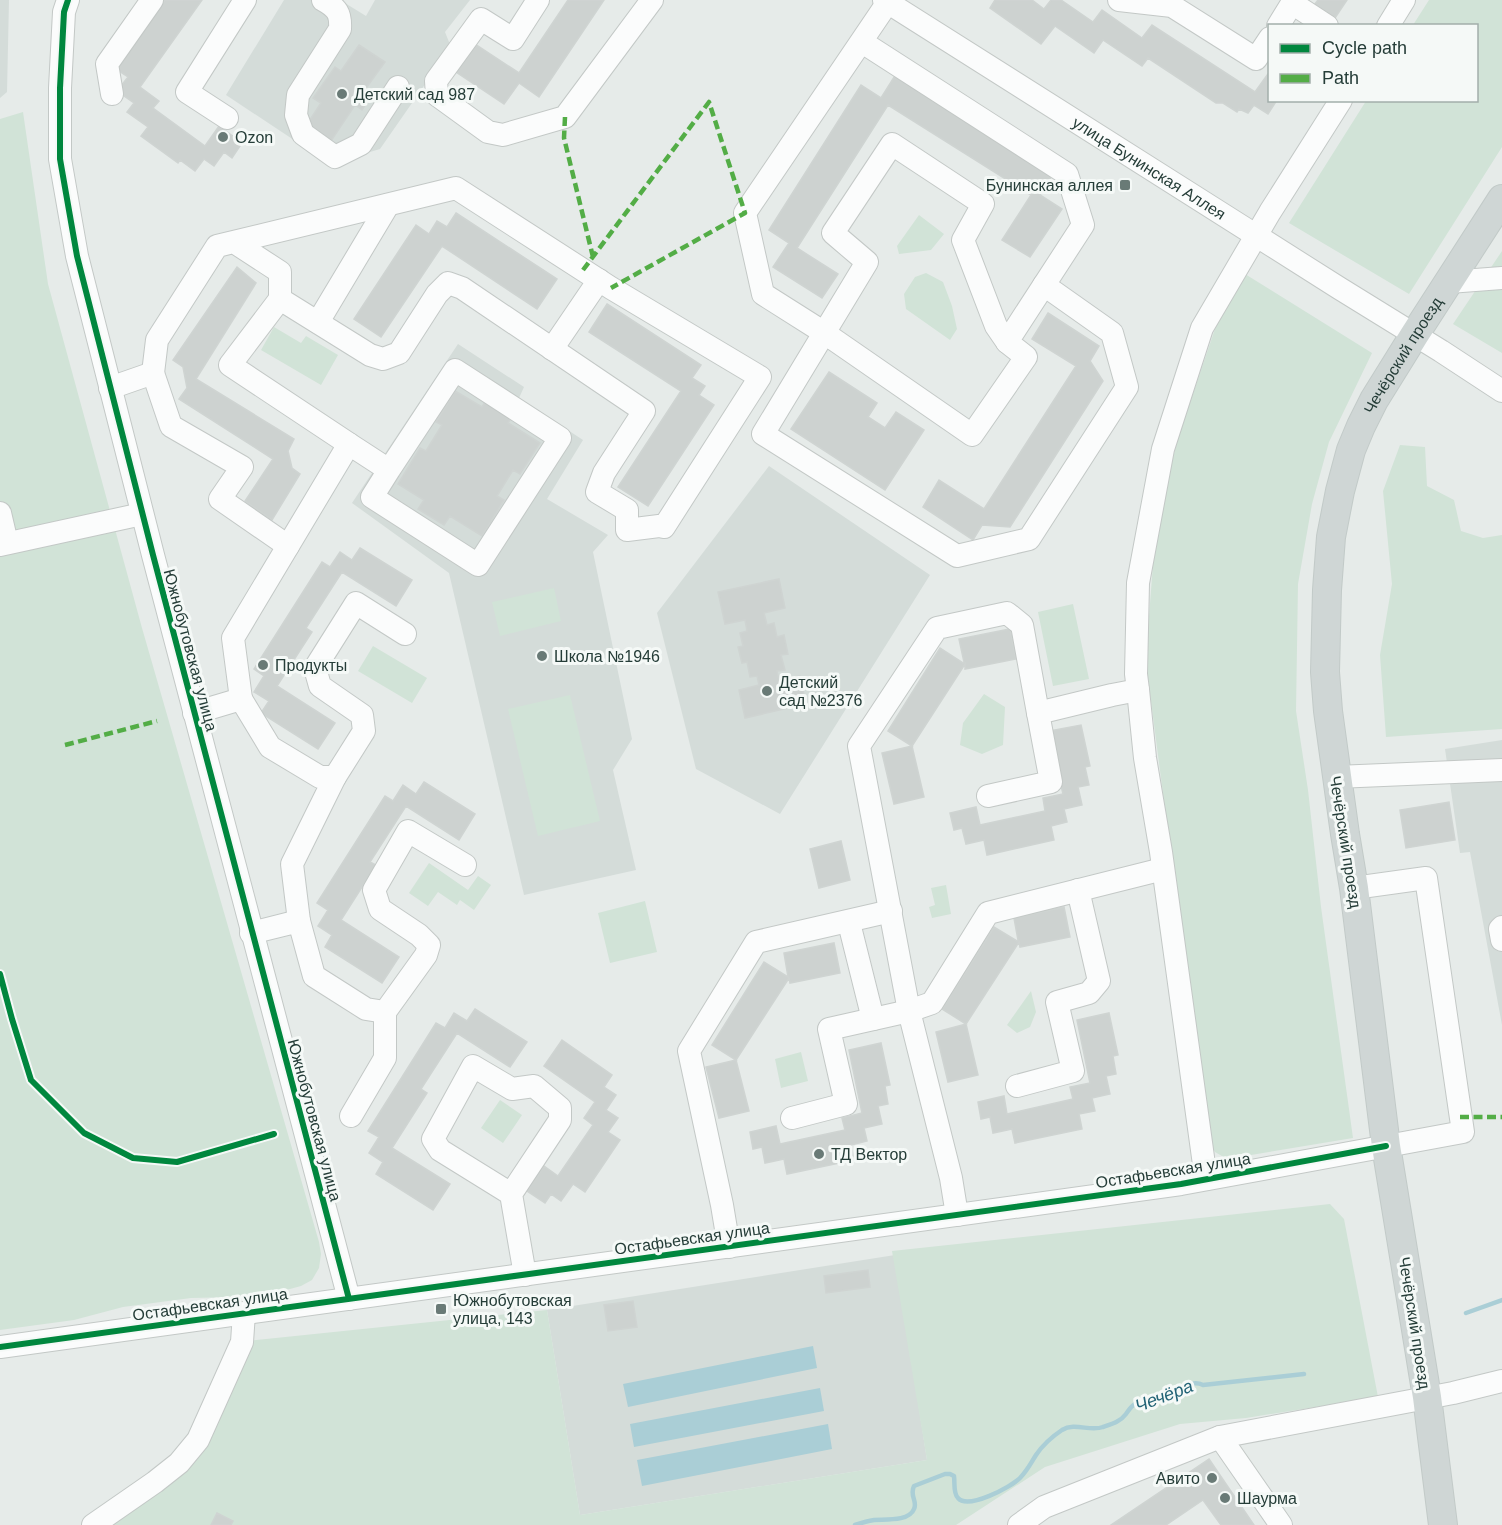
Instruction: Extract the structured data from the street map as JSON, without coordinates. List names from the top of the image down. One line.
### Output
{"streets":{"main road":["Чечёрский проезд"],"street":["улица Бунинская Аллея","Южнобутовская улица","Остафьевская улица"]},"crossings":[["улица Бунинская Аллея","Чечёрский проезд"],["Чечёрский проезд","Остафьевская улица"],["Южнобутовская улица","Остафьевская улица"]],"water":["Чечёра"],"places":{"other":["Детский сад 987","Ozon","Школа №1946","Продукты","Детский сад №2376","ТД Вектор","Авито","Шаурма"],"transit":["Бунинская аллея","Южнобутовская улица, 143"]},"legend":["Cycle path","Path"]}
